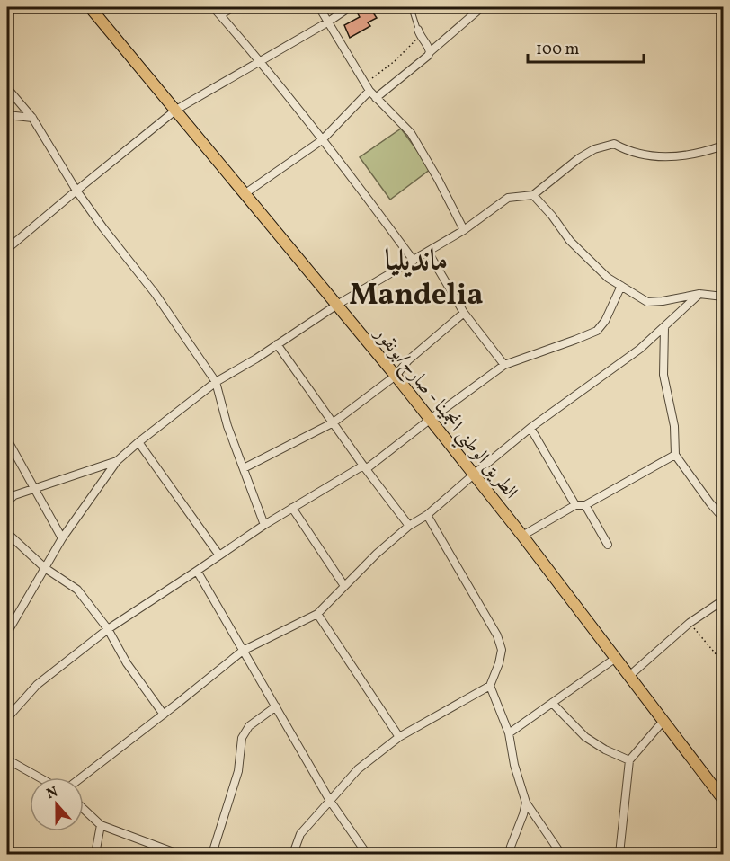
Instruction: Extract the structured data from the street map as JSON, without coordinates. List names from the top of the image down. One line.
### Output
{"streets":{"highway":["الطريق الوطني انجمينا - صارح/بونقور"]},"districts":["مانديليا Mandelia"],"scale_bar":"100 m","north":"top"}
